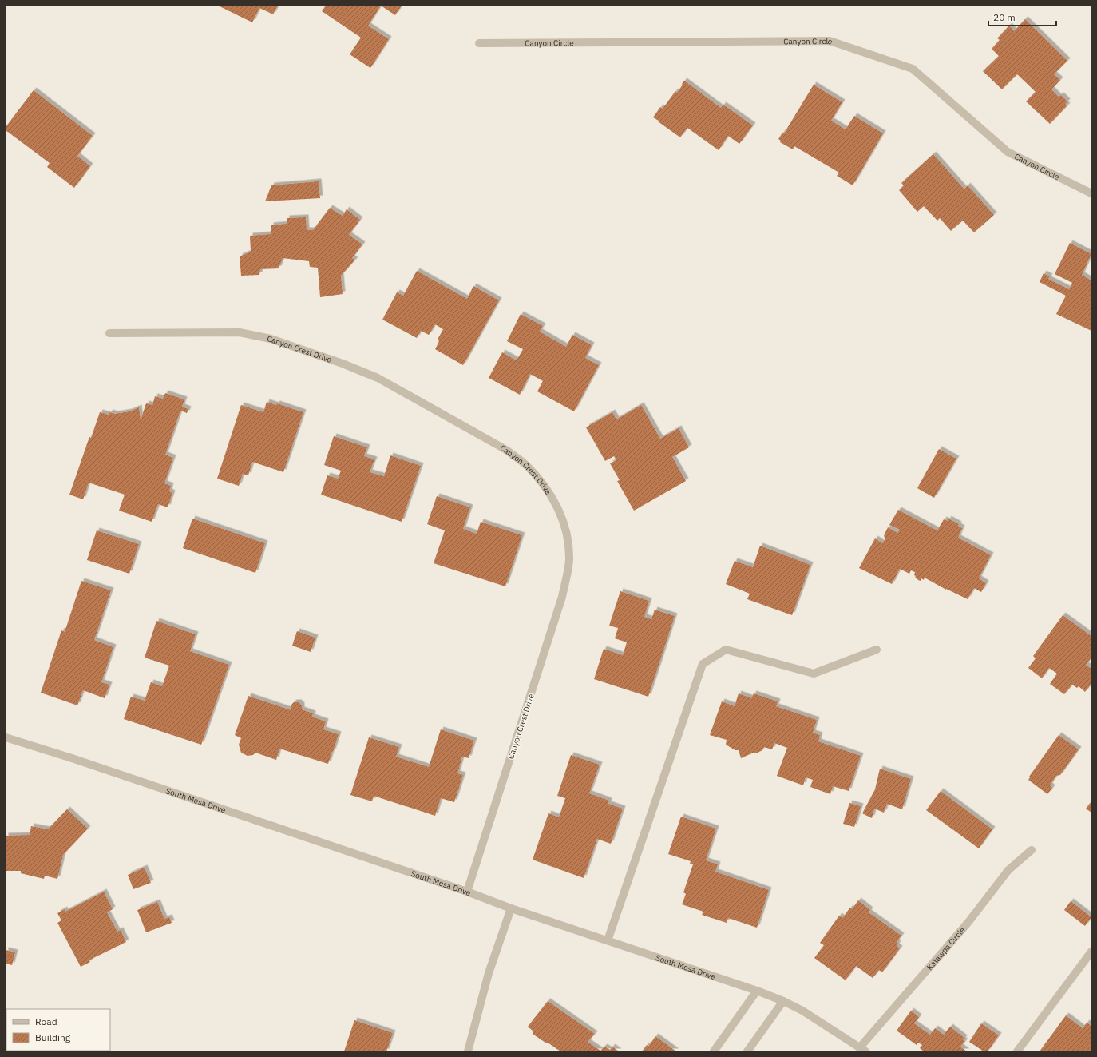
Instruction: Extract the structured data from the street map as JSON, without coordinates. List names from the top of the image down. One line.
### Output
{"streets":{"street":["Canyon Circle","Canyon Crest Drive","South Mesa Drive","Katawpa Circle"]},"crossings":[["Canyon Crest Drive","South Mesa Drive"],["South Mesa Drive","Katawpa Circle"]],"legend":["Road","Building"],"scale_bar":"20 m"}
